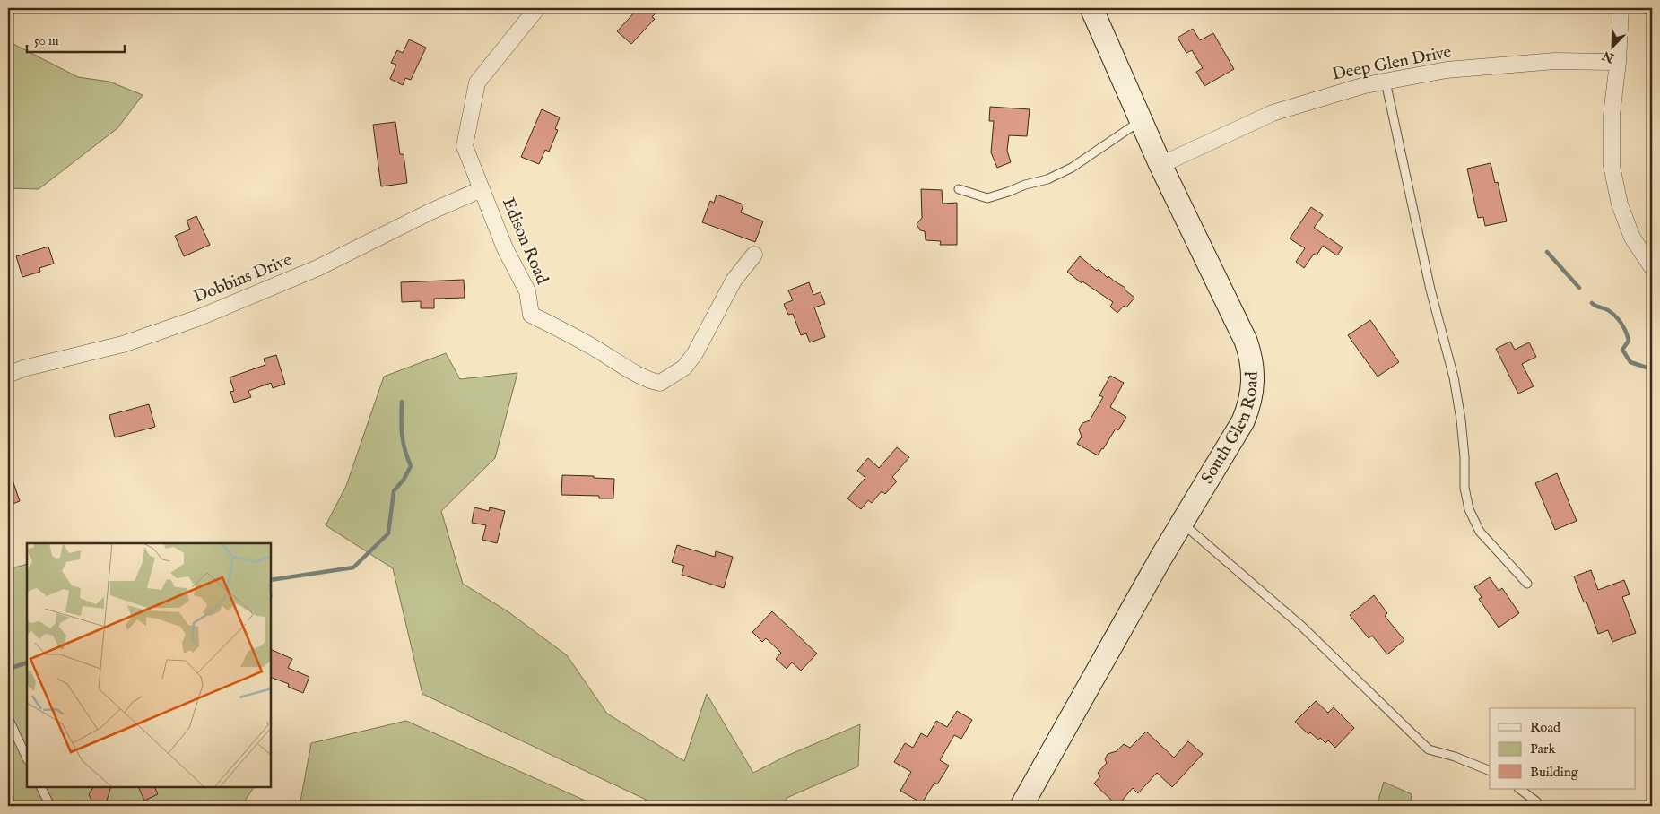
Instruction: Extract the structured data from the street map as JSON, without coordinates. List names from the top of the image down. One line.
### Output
{"streets":{"main road":["South Glen Road"],"street":["Deep Glen Drive","Edison Road","Dobbins Drive"]},"crossings":[["Deep Glen Drive","South Glen Road"],["Edison Road","Dobbins Drive"]],"legend":["Road","Park","Building"],"scale_bar":"50 m","north":"bottom left"}
